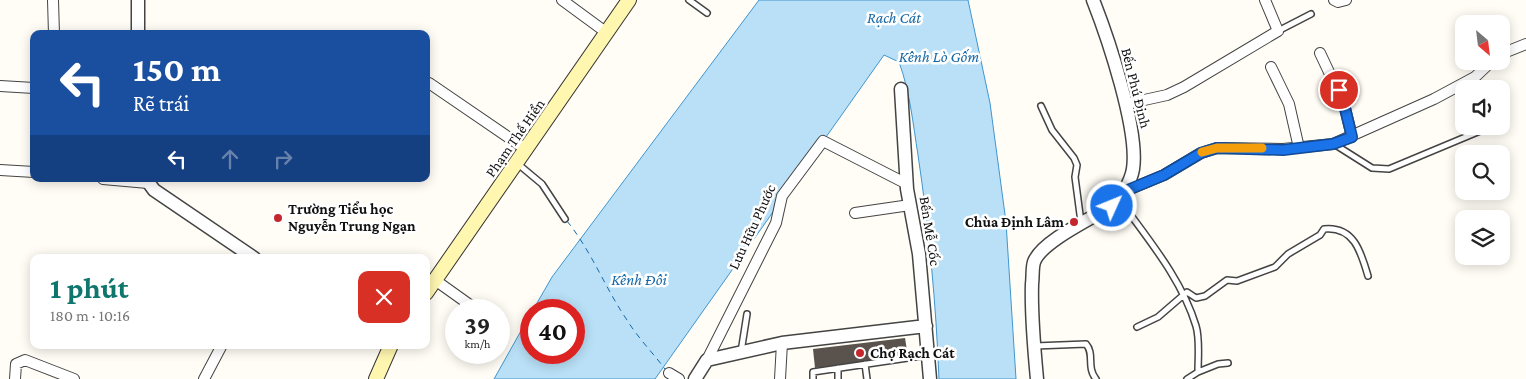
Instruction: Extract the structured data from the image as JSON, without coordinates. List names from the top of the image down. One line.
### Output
{"streets":{"main road":["Phạm Thế Hiển"],"street":["Bến Phú Định","Lưu Hữu Phước","Bến Mễ Cốc"]},"crossings":[["Lưu Hữu Phước","Bến Mễ Cốc"]],"water":["Rạch Cát","Kênh Lò Gốm","Kênh Đôi"],"places":["Trường Tiểu học Nguyễn Trung Ngạn","Chùa Định Lâm","Chợ Rạch Cát"],"north":"bottom right","page":{"turn":["150 m","Rẽ trái"],"heading":["1 phút","180 m · 10:16"],"speed":"39 km/h","limit":"40"}}
